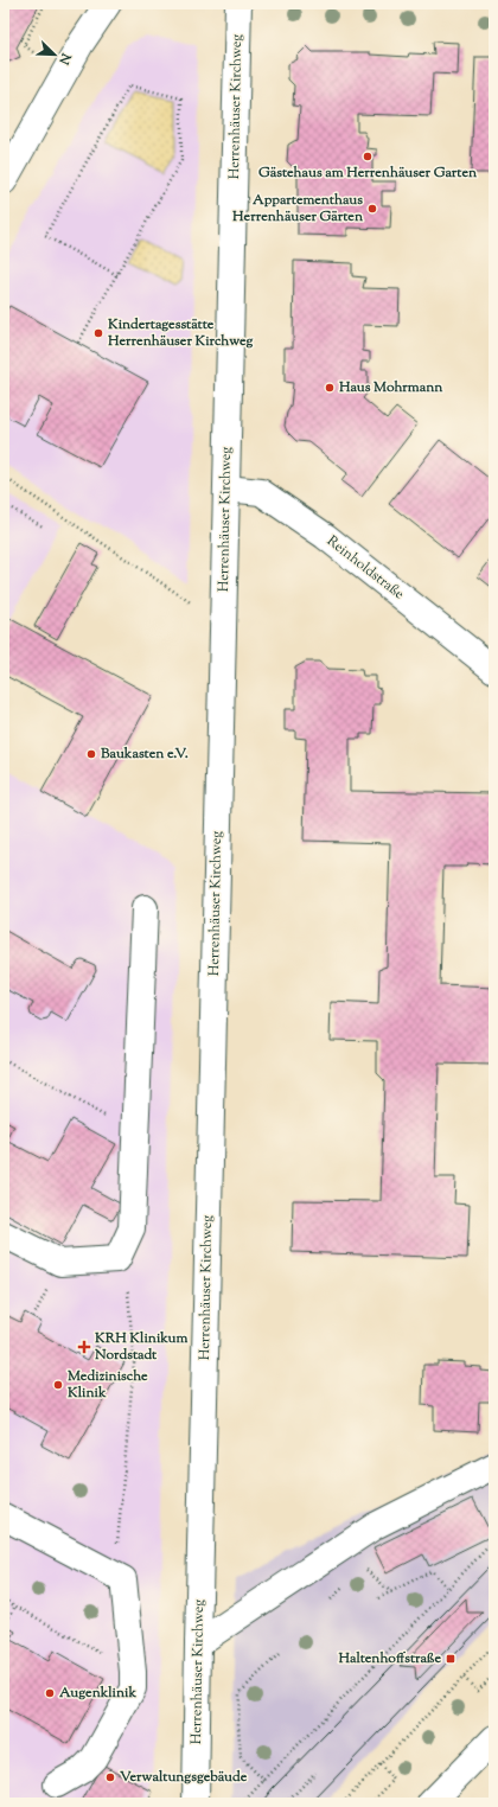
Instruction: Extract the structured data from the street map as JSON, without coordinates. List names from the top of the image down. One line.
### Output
{"streets":{"street":["Herrenhäuser Kirchweg","Reinholdstraße"]},"crossings":[["Herrenhäuser Kirchweg","Reinholdstraße"]],"places":{"other":["Gästehaus am Herrenhäuser Garten","Appartementhaus Herrenhäuser Gärten","Kindertagesstätte Herrenhäuser Kirchweg","Haus Mohrmann","Baukasten e.V.","Medizinische Klinik","Augenklinik","Verwaltungsgebäude"],"health":["KRH Klinikum Nordstadt"],"transit":["Haltenhoffstraße"]},"north":"bottom right"}
